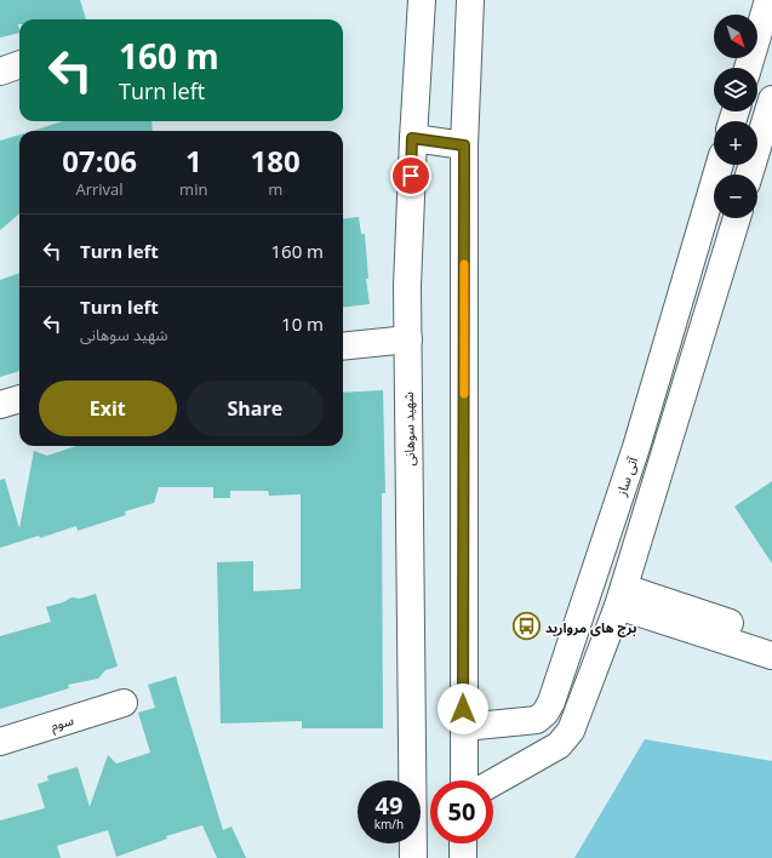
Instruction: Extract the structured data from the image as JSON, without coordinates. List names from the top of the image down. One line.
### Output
{"streets":{"street":["شهید سوهانی","آتی ساز","سوم"]},"places":{"bus stop":["برج های مروارید"]},"north":"bottom right","page":{"map_buttons":["+","−"],"turn":["160 m","Turn left"],"eta":["07:06","Arrival","1","min","180","m"],"list":[{"name":"Turn left","value":"160 m"},{"name":"Turn left","note":"شهید سوهانی","value":"10 m"}],"buttons":["Exit","Share"],"speed":"49 km/h","limit":"50"}}
